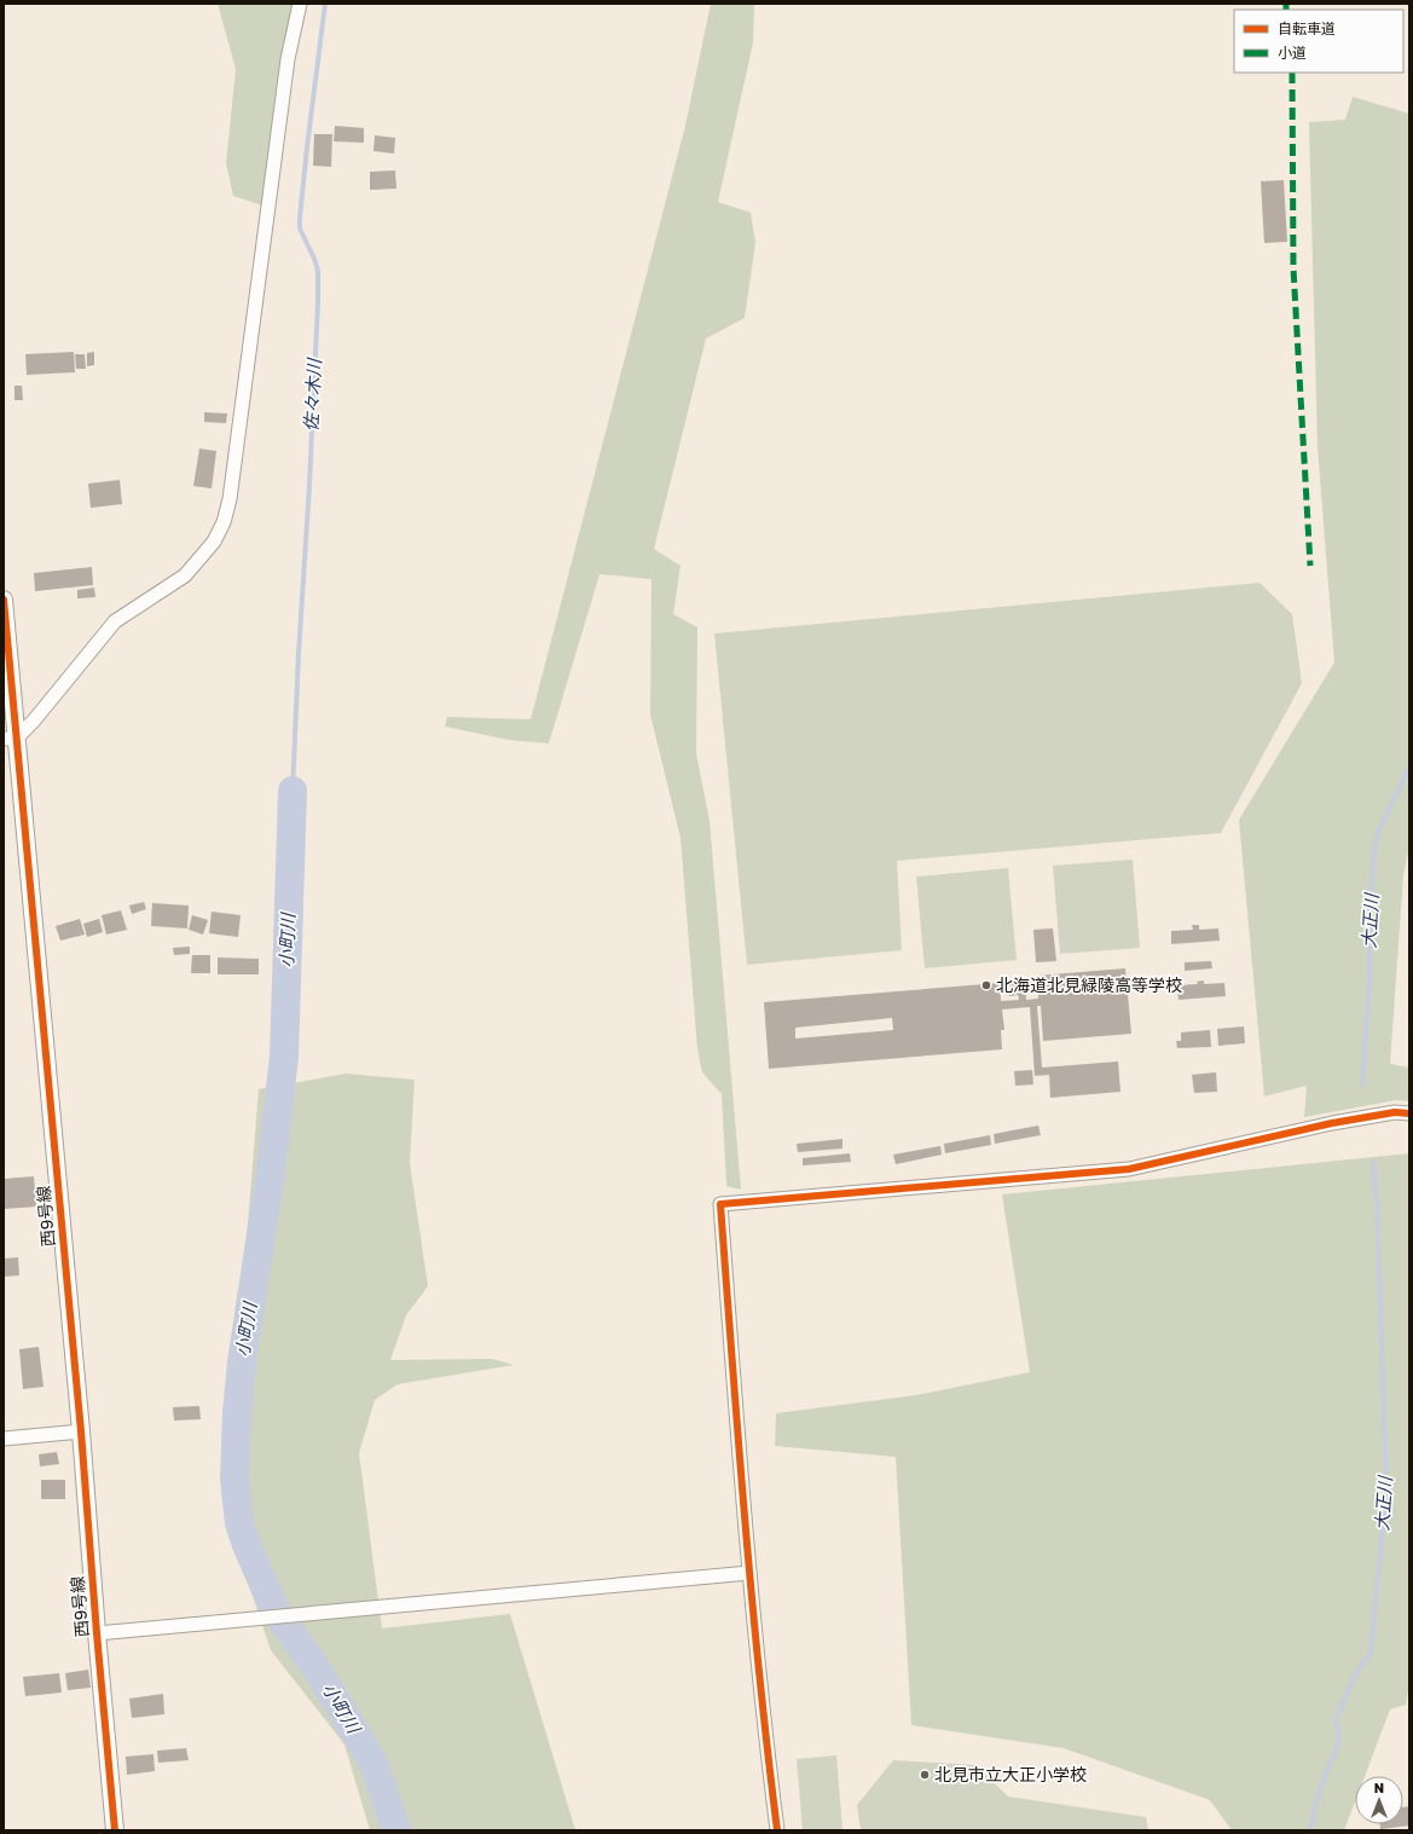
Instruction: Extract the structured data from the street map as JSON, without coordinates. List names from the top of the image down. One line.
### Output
{"streets":{"street":["西9号線"]},"water":["佐々木川","大正川","小町川"],"places":["北海道北見緑陵高等学校","北見市立大正小学校"],"legend":["自転車道","小道"],"north":"top"}
